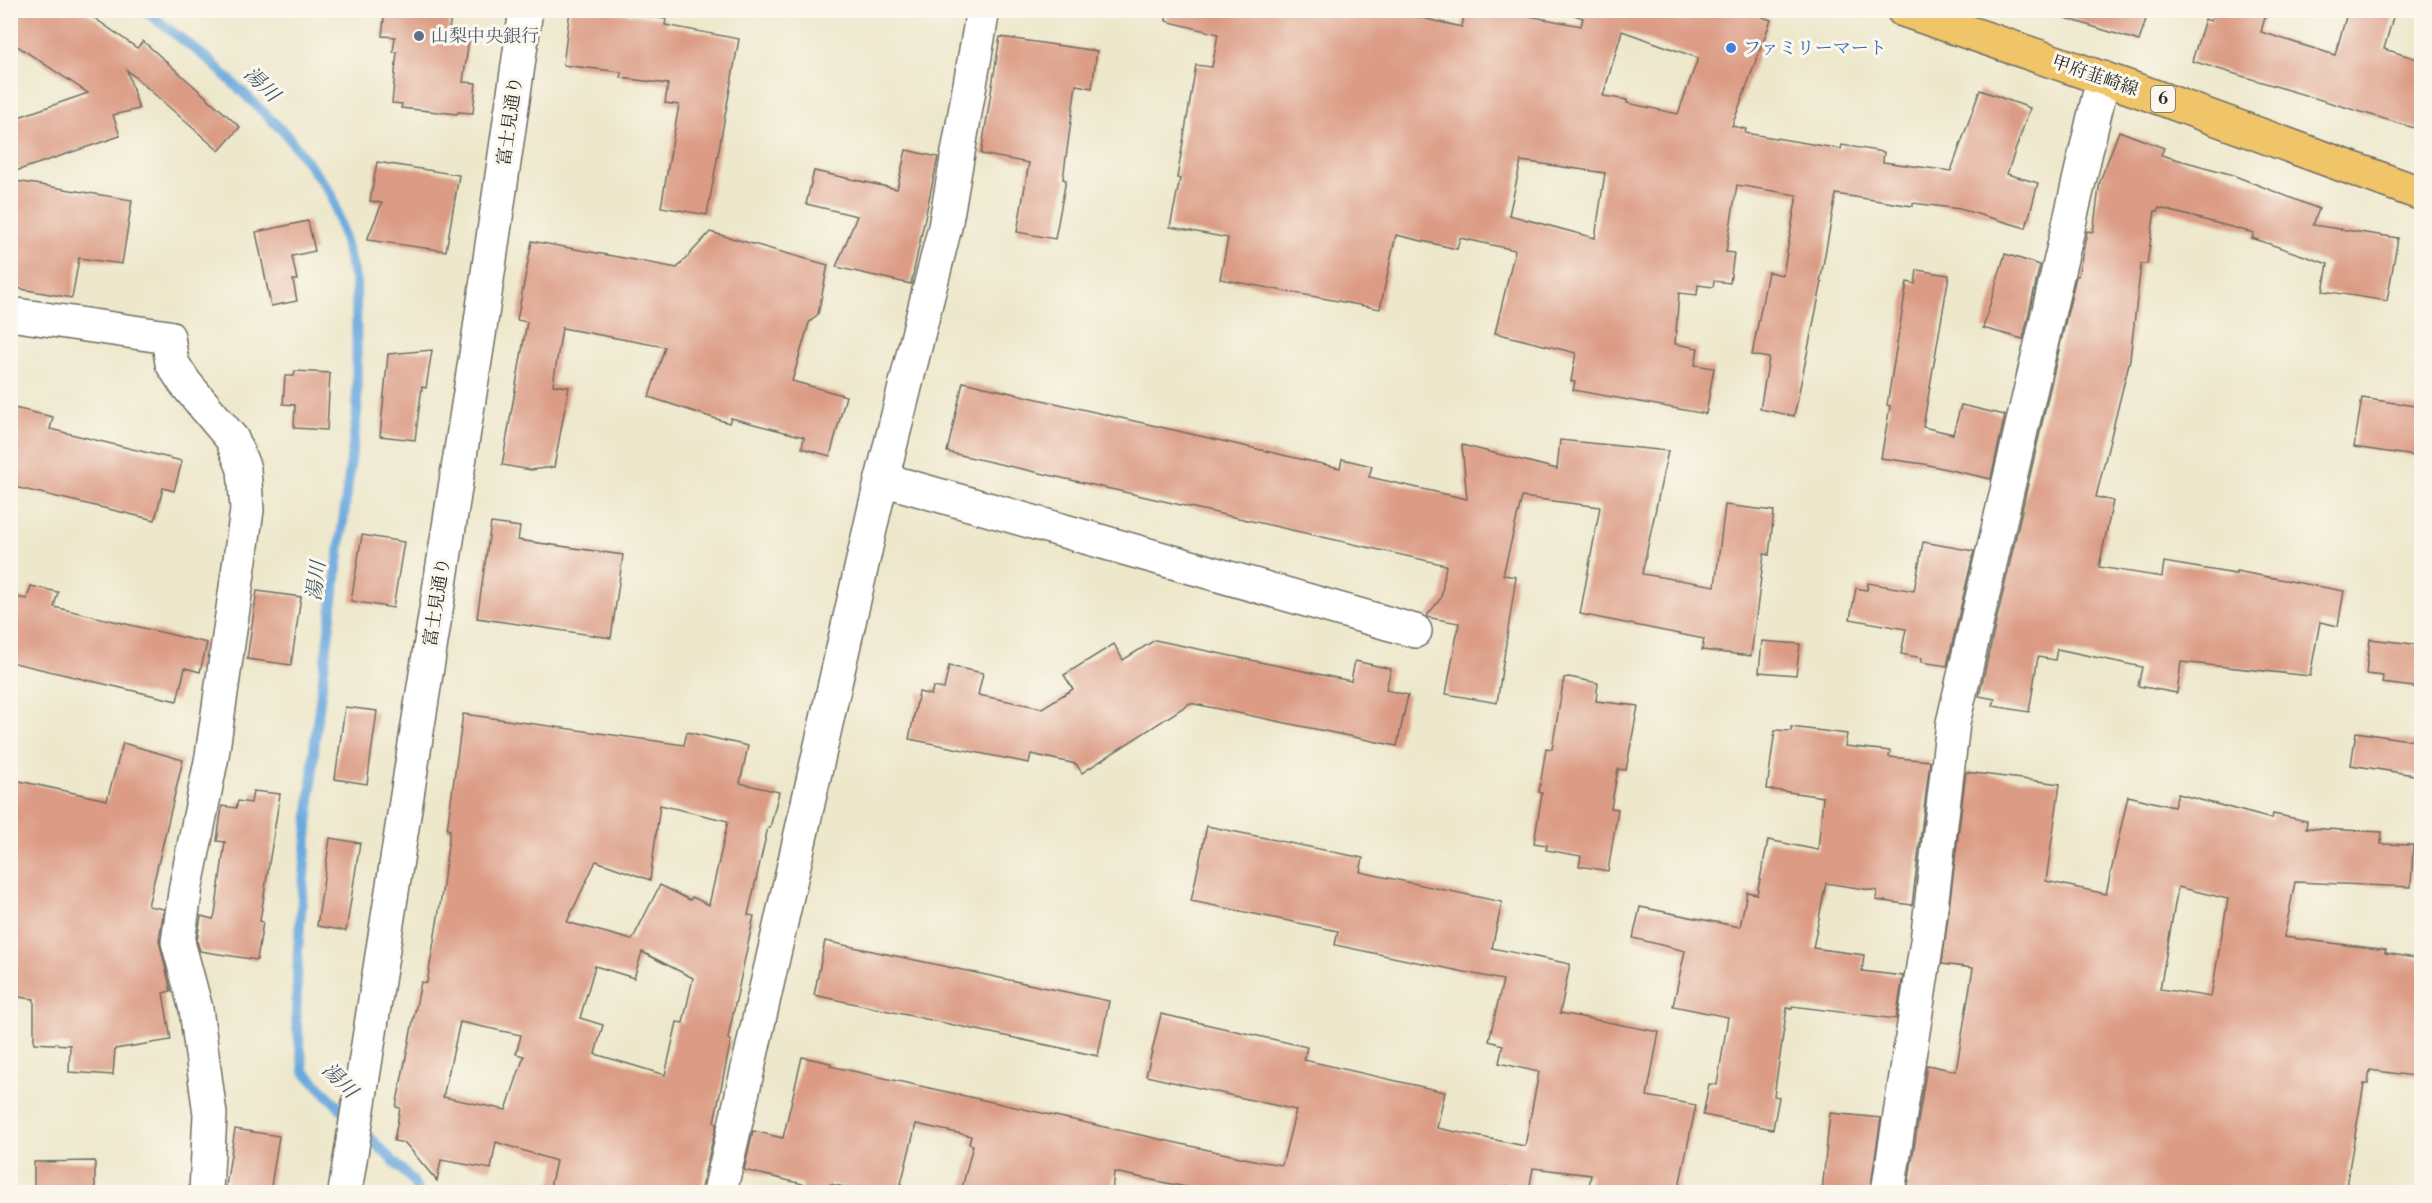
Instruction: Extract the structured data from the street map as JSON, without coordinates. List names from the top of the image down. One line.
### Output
{"streets":{"main road":["甲府韮崎線","6"],"street":["富士見通り"]},"water":["湯川"],"places":["山梨中央銀行","ファミリーマート"]}
